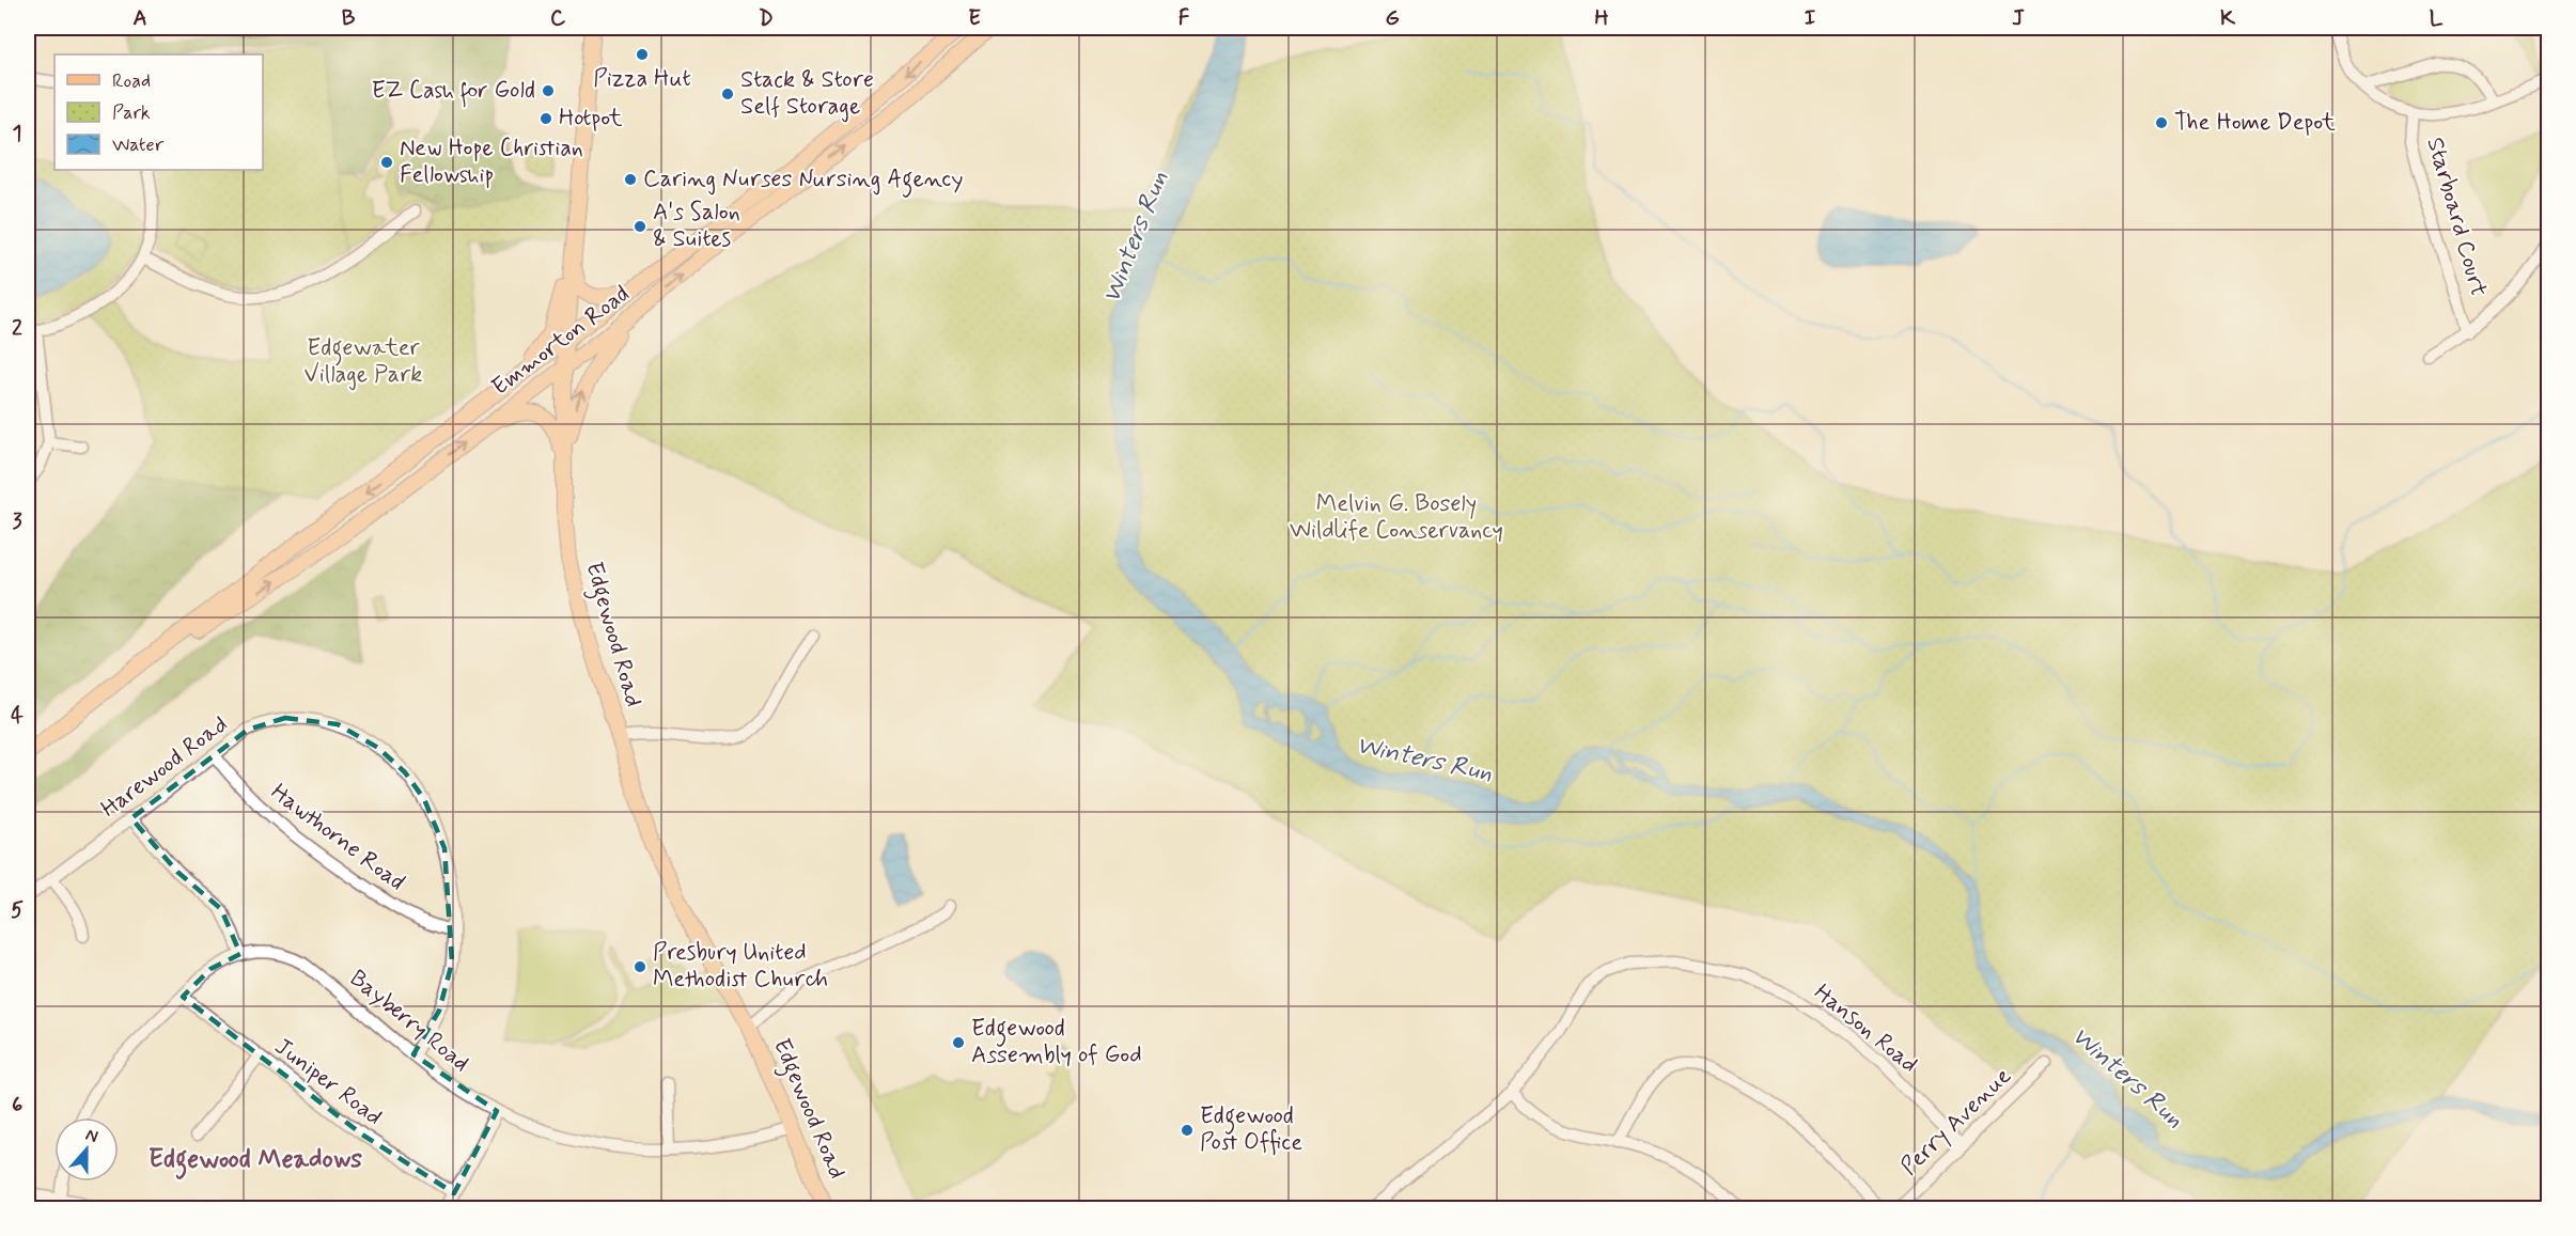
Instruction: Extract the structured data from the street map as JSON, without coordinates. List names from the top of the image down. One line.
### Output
{"streets":{"main road":["Emmorton Road","Edgewood Road"],"street":["Starboard Court","Harewood Road","Hawthorne Road","Bayberry Road","Hanson Road","Juniper Road","Perry Avenue"]},"crossings":[["Emmorton Road","Edgewood Road"],["Edgewood Road","Bayberry Road"],["Harewood Road","Hawthorne Road"],["Harewood Road","Bayberry Road"],["Bayberry Road","Juniper Road"],["Hanson Road","Perry Avenue"]],"districts":["Edgewood Meadows"],"water":["Winters Run"],"parks":["Edgewater Village Park","Melvin G. Bosely Wildlife Conservancy"],"places":["Pizza Hut","EZ Cash for Gold","Stack & Store Self Storage","Hotpot","The Home Depot","New Hope Christian Fellowship","Caring Nurses Nursing Agency","A's Salon & Suites","Presbury United Methodist Church","Edgewood Assembly of God","Edgewood Post Office"],"legend":["Road","Park","Water"],"north":"top","grid":{"columns":["A","B","C","D","E","F","G","H","I","J","K","L"],"rows":["1","2","3","4","5","6"]}}
